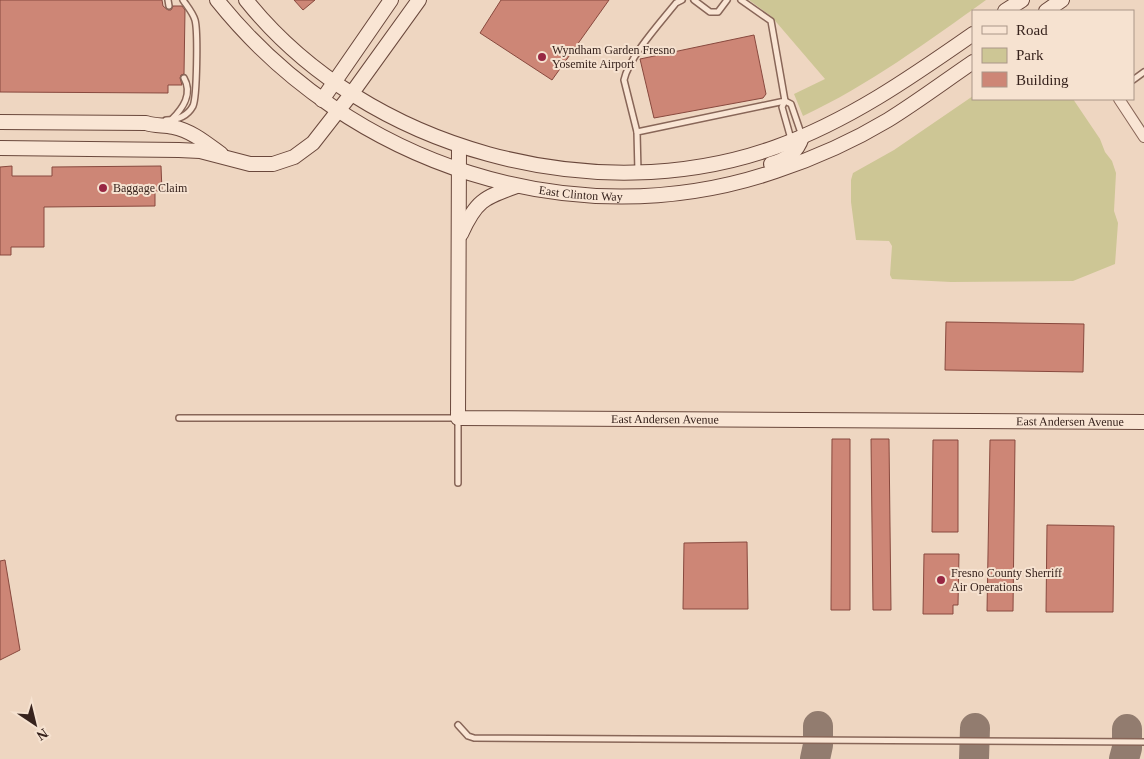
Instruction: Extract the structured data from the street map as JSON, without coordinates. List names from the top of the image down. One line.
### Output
{"streets":{"main road":["East Clinton Way","East Andersen Avenue"]},"places":["Wyndham Garden Fresno Yosemite Airport","Baggage Claim","Fresno County Sherriff Air Operations"],"legend":["Road","Park","Building"],"north":"bottom right"}
